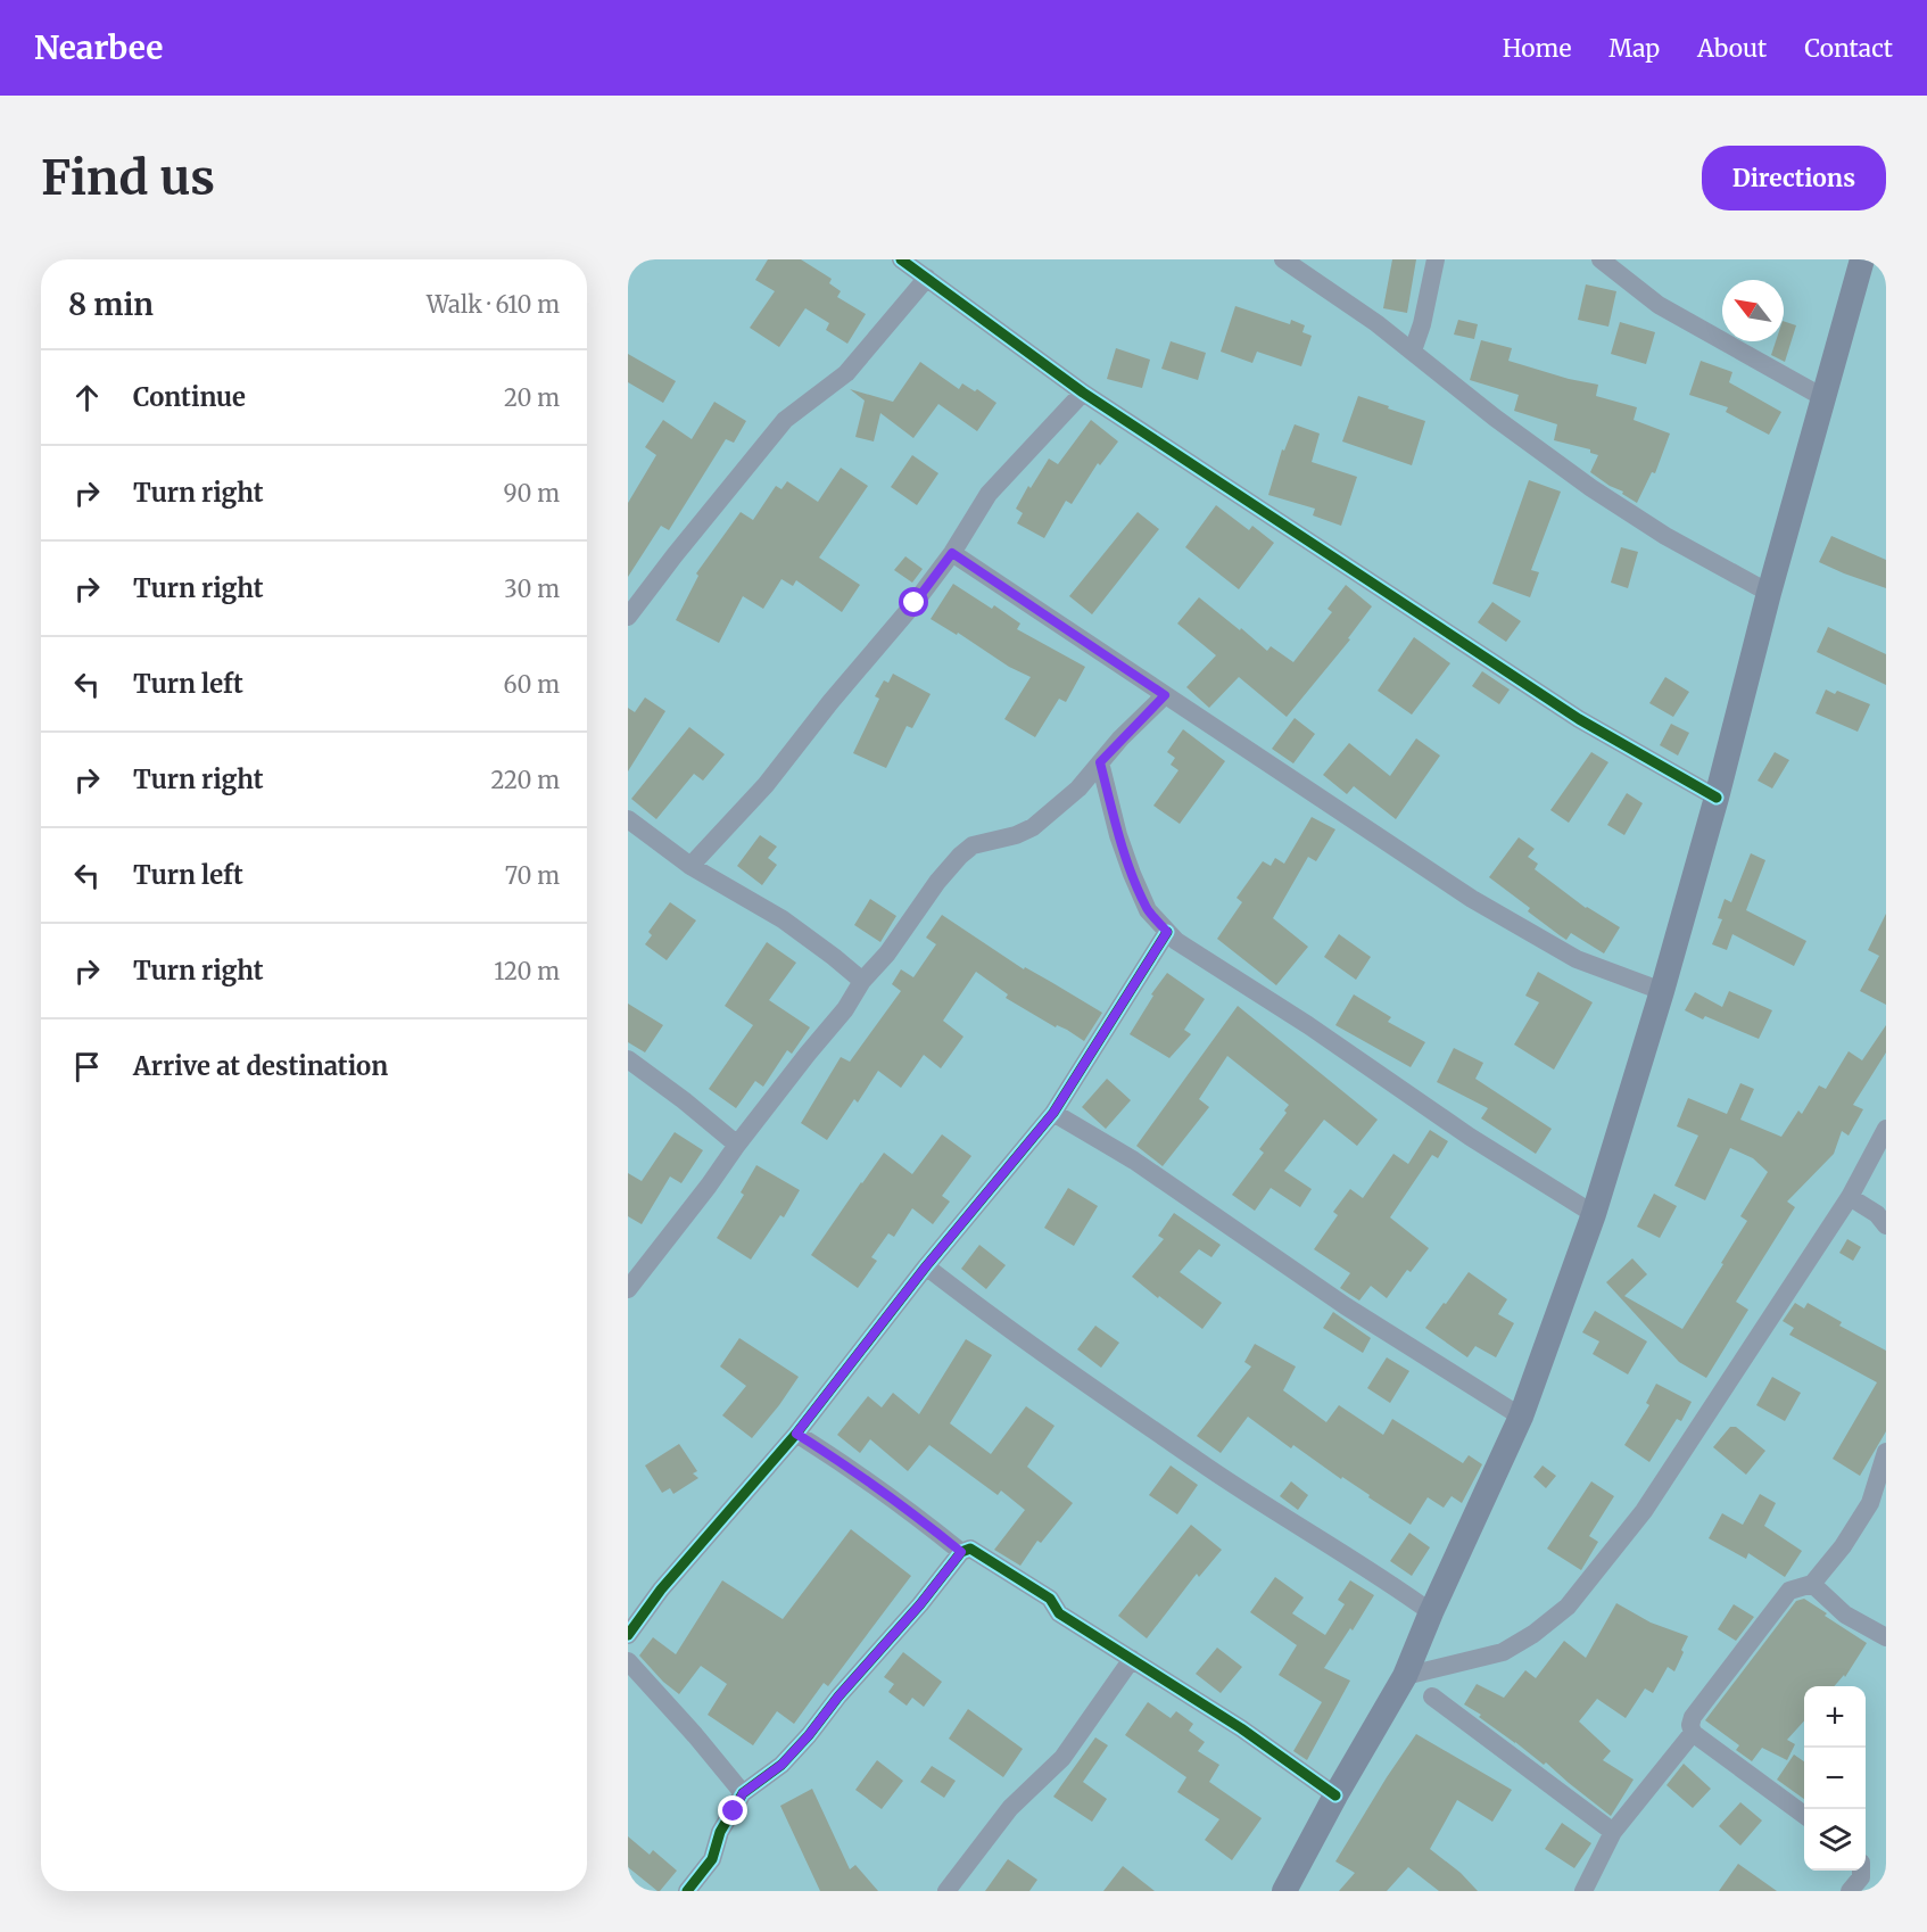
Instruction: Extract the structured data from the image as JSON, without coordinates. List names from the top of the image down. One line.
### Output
{"north":"top left","page":{"header":"Nearbee","nav":["Home","Map","About","Contact"],"buttons":"Directions","title":"Find us","heading":["8 min","Walk · 610 m"],"list":[["Continue","20 m"],["Turn right","90 m"],["Turn right","30 m"],["Turn left","60 m"],["Turn right","220 m"],["Turn left","70 m"],["Turn right","120 m"],"Arrive at destination"],"map_buttons":["+","−"]}}
